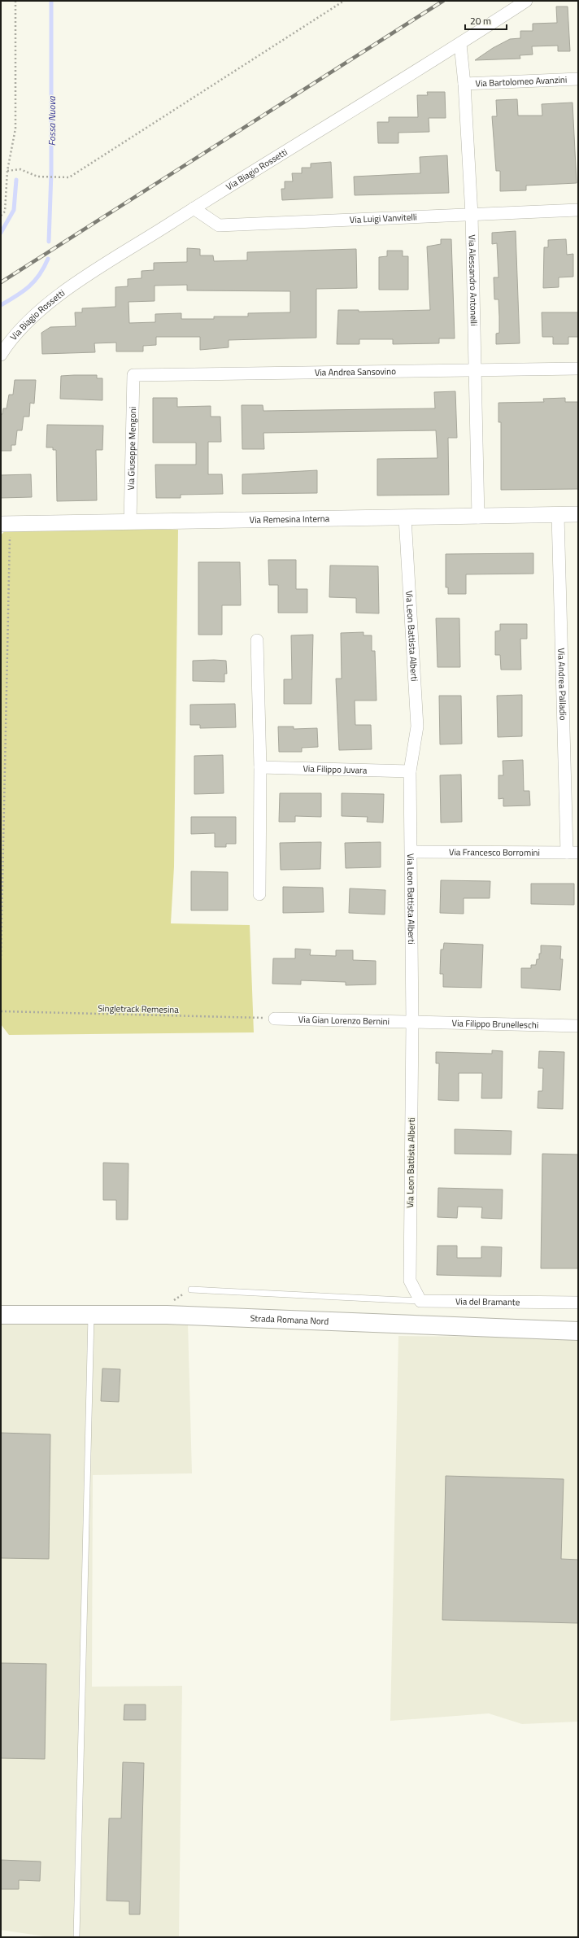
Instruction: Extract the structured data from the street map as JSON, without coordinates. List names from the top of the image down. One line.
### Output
{"streets":{"main road":["Strada Romana Nord"],"street":["Via Bartolomeo Avanzini","Via Biagio Rossetti","Via Luigi Vanvitelli","Via Alessandro Antonelli","Via Andrea Sansovino","Via Giuseppe Mengoni","Via Remesina Interna","Via Leon Battista Alberti","Via Andrea Palladio","Via Filippo Juvara","Via Francesco Borromini","Via Gian Lorenzo Bernini","Via Filippo Brunelleschi","Via del Bramante"],"path":["Singletrack Remesina"]},"crossings":[["Via Bartolomeo Avanzini","Via Alessandro Antonelli"],["Via Biagio Rossetti","Via Luigi Vanvitelli"],["Via Biagio Rossetti","Via Alessandro Antonelli"],["Via Luigi Vanvitelli","Via Alessandro Antonelli"],["Via Alessandro Antonelli","Via Andrea Sansovino"],["Via Alessandro Antonelli","Via Remesina Interna"],["Via Andrea Sansovino","Via Giuseppe Mengoni"],["Via Giuseppe Mengoni","Via Remesina Interna"],["Via Remesina Interna","Via Leon Battista Alberti"],["Via Remesina Interna","Via Andrea Palladio"],["Via Leon Battista Alberti","Via Filippo Juvara"],["Via Leon Battista Alberti","Via Francesco Borromini"],["Via Leon Battista Alberti","Via Gian Lorenzo Bernini"],["Via Leon Battista Alberti","Via Filippo Brunelleschi"],["Via Leon Battista Alberti","Via del Bramante"],["Via Andrea Palladio","Via Francesco Borromini"],["Singletrack Remesina","Via Gian Lorenzo Bernini"],["Via Gian Lorenzo Bernini","Via Filippo Brunelleschi"]],"water":["Fossa Nuova"],"scale_bar":"20 m"}
